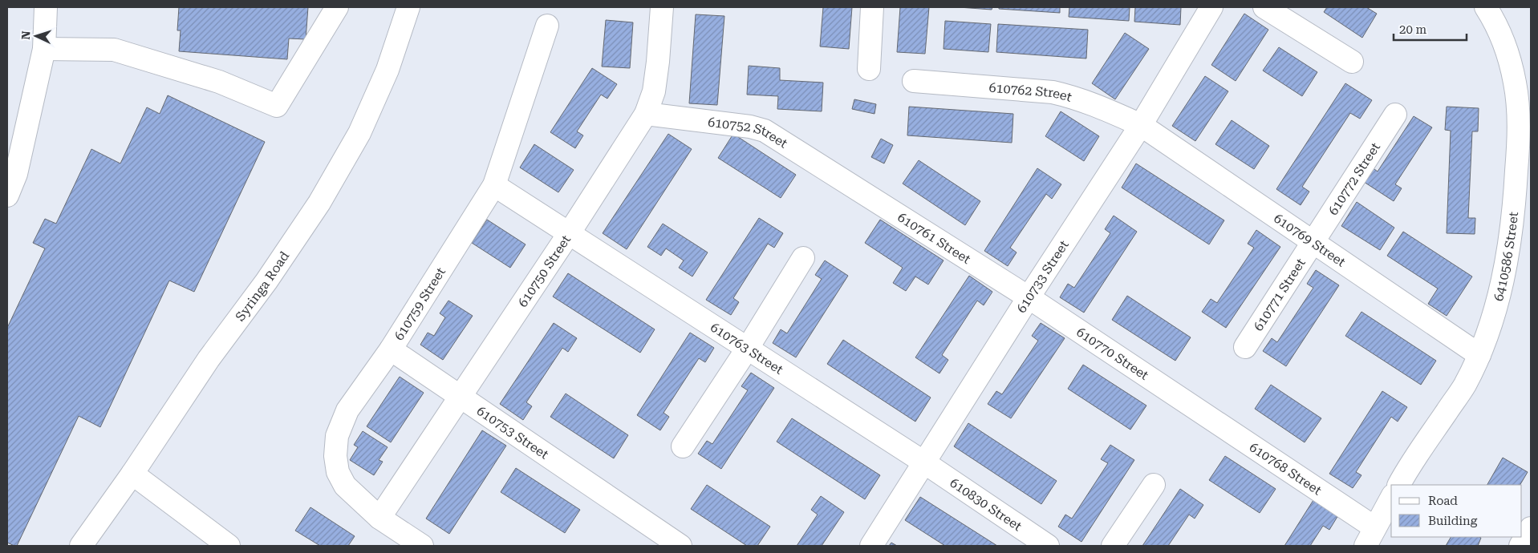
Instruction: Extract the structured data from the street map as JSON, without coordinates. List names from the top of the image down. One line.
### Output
{"streets":{"street":["610762 Street","610752 Street","610772 Street","610761 Street","610769 Street","6410586 Street","610750 Street","610733 Street","Syringa Road","610771 Street","610759 Street","610763 Street","610770 Street","610753 Street","610768 Street","610830 Street"]},"crossings":[["610762 Street","610769 Street"],["610762 Street","610733 Street"],["610752 Street","610761 Street"],["610752 Street","610750 Street"],["610772 Street","610769 Street"],["610772 Street","610771 Street"],["610761 Street","610733 Street"],["610761 Street","610770 Street"],["610769 Street","6410586 Street"],["610769 Street","610733 Street"],["610769 Street","610771 Street"],["610750 Street","610759 Street"],["610750 Street","610763 Street"],["610750 Street","610753 Street"],["610733 Street","610763 Street"],["610733 Street","610770 Street"],["610733 Street","610830 Street"],["610759 Street","610763 Street"],["610759 Street","610753 Street"],["610763 Street","610830 Street"],["610770 Street","610768 Street"]],"legend":["Road","Building"],"scale_bar":"20 m","north":"left"}
